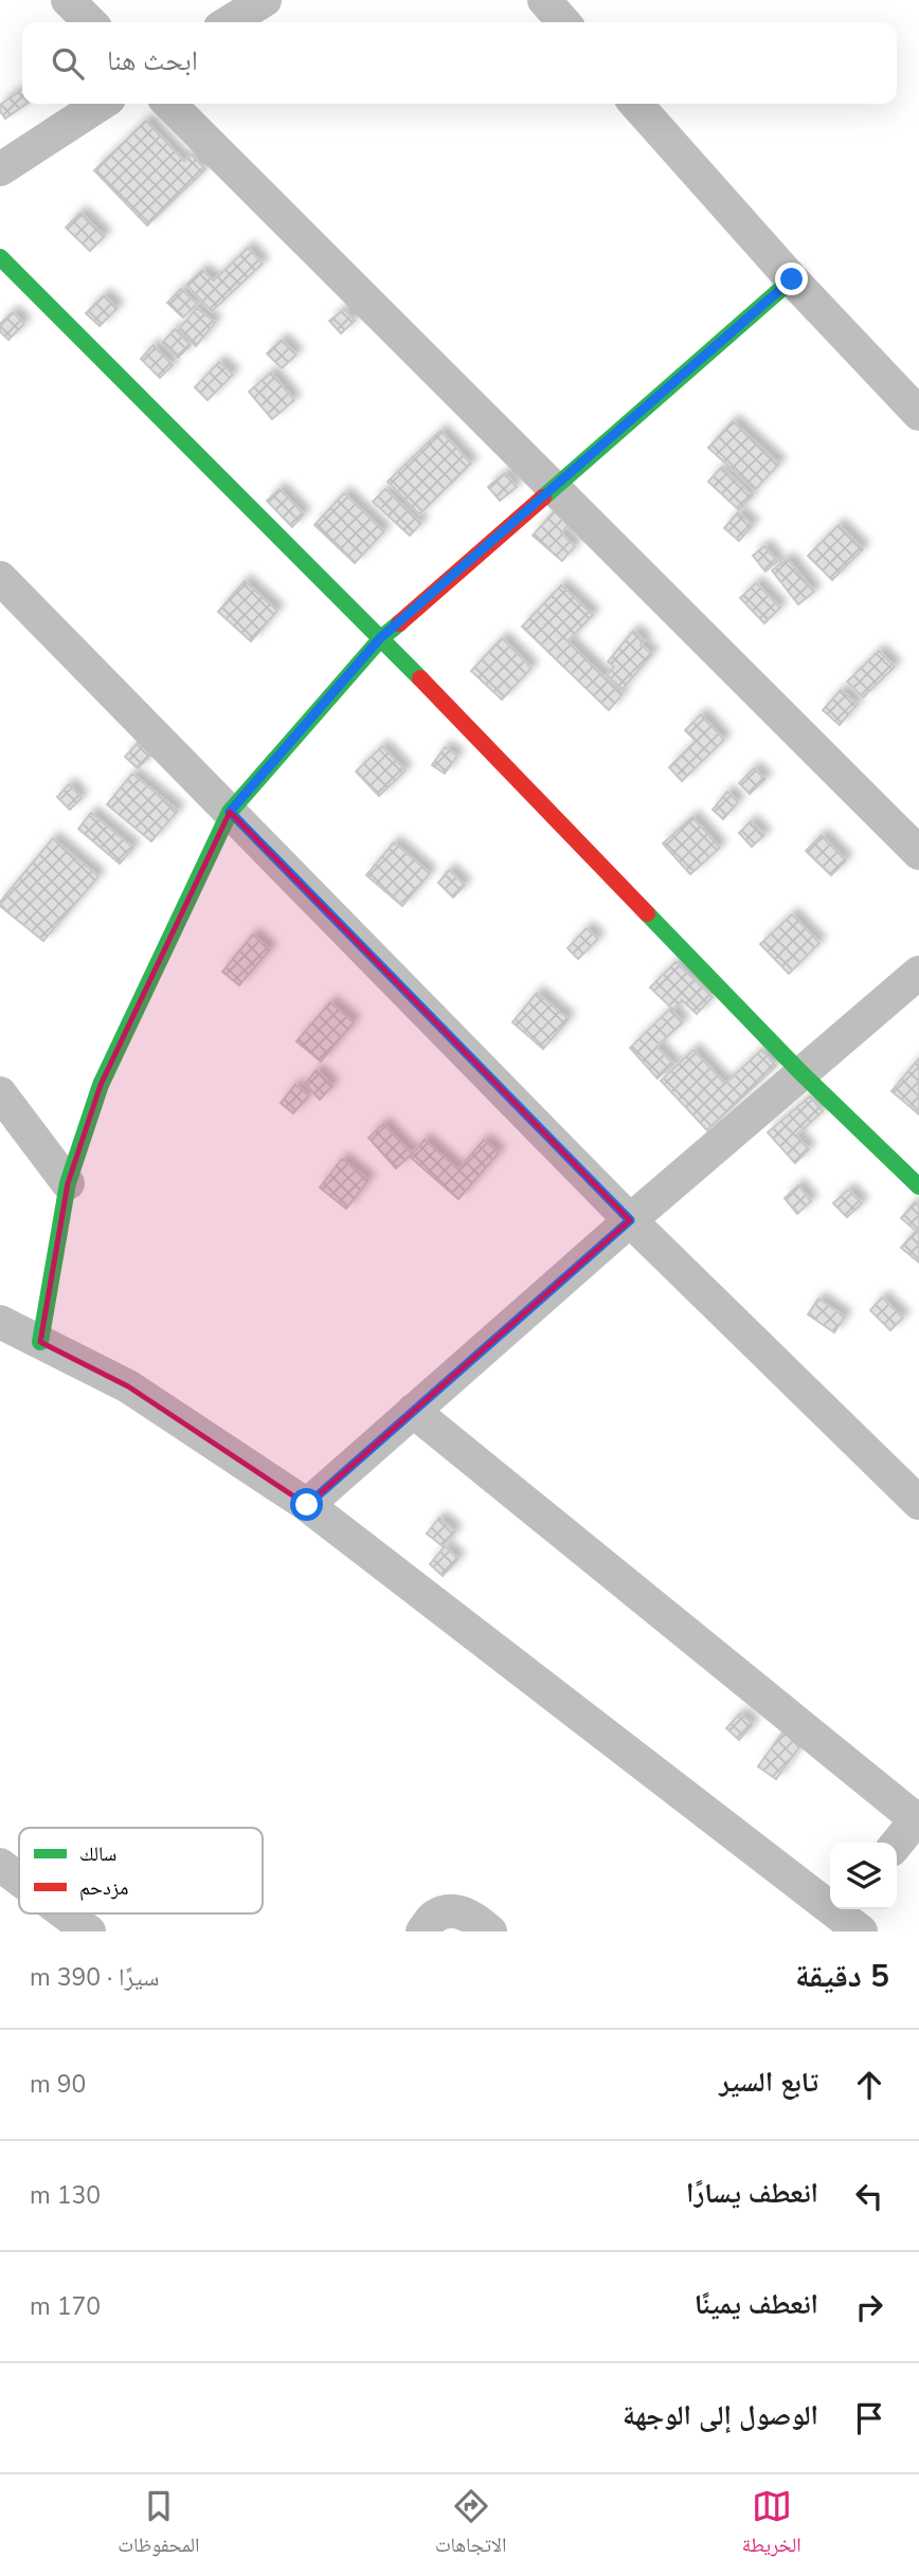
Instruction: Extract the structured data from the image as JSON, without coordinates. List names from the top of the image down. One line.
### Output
{"legend":["سالك","مزدحم"],"page":{"search":"ابحث هنا","heading":["5 دقيقة","سيرًا · 390 m"],"list":[["تابع السير","90 m"],["انعطف يسارًا","130 m"],["انعطف يمينًا","170 m"],"الوصول إلى الوجهة"],"nav":["الخريطة","الاتجاهات","المحفوظات"]}}
